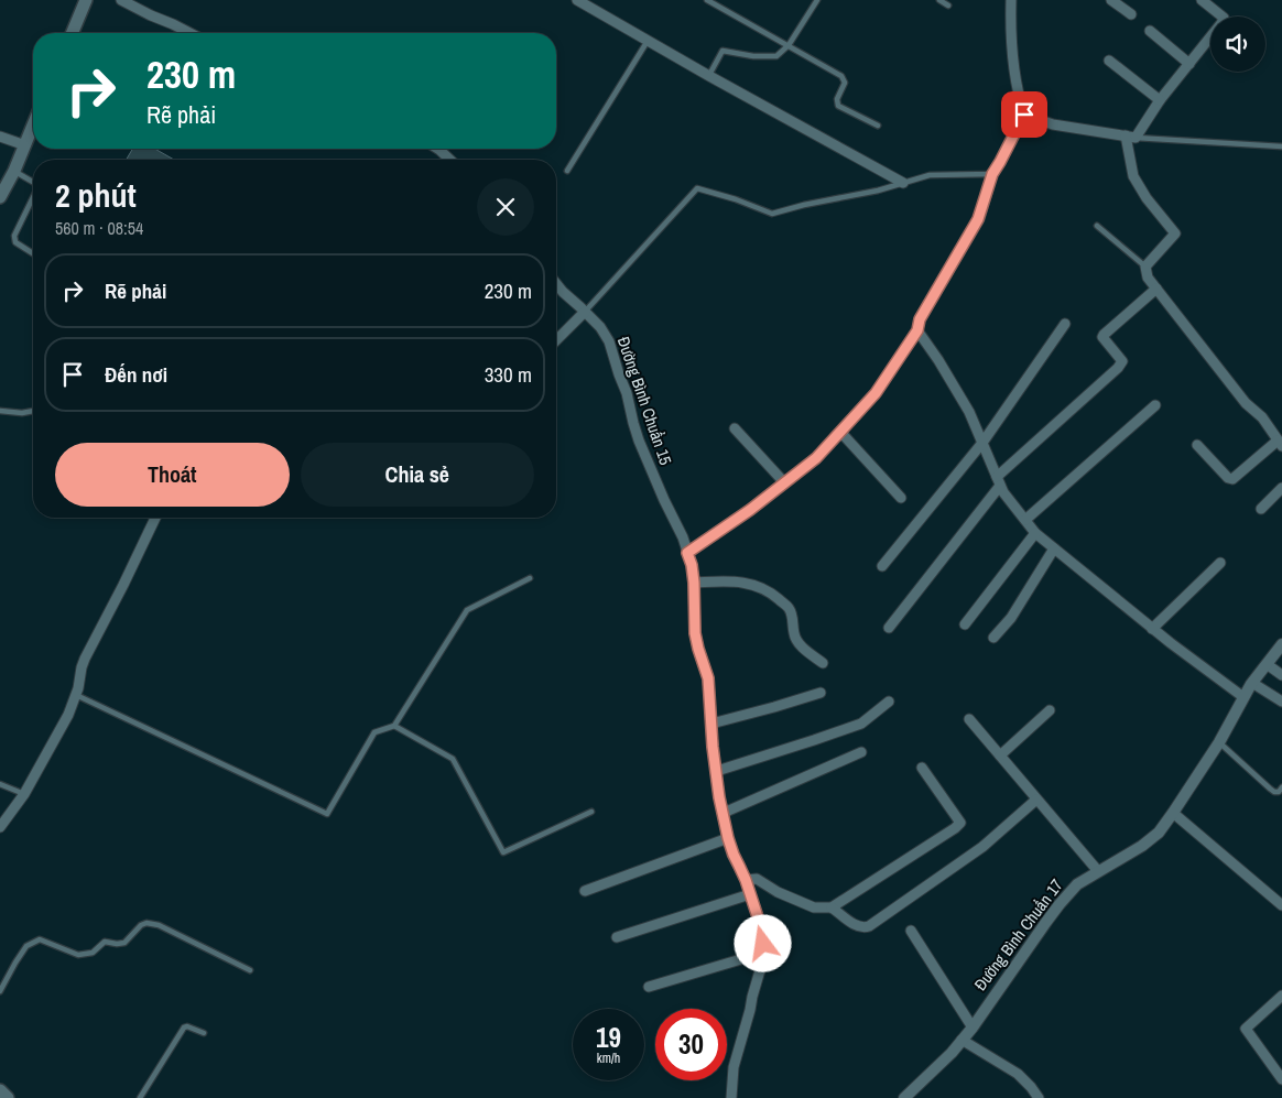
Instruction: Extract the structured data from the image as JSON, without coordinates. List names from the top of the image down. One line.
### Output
{"streets":{"street":["Đường Bình Chuẩn 15","Đường Bình Chuẩn 17"]},"page":{"turn":["230 m","Rẽ phải"],"heading":["2 phút","560 m · 08:54"],"list":[{"name":"Rẽ phải","value":"230 m"},{"name":"Đến nơi","value":"330 m"}],"buttons":["Thoát","Chia sẻ"],"speed":"19 km/h","limit":"30"}}
